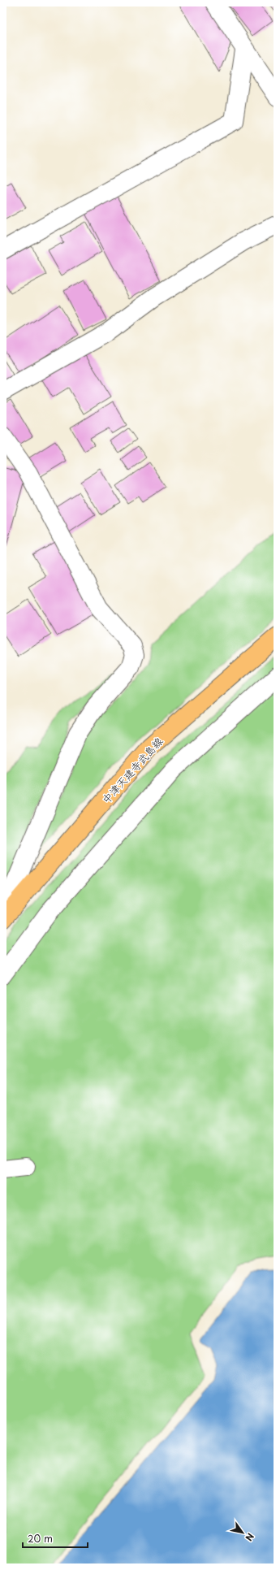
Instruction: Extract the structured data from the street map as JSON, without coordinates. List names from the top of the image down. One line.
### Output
{"streets":{"main road":["中津天建寺武島線"]},"scale_bar":"20 m","north":"bottom right"}
